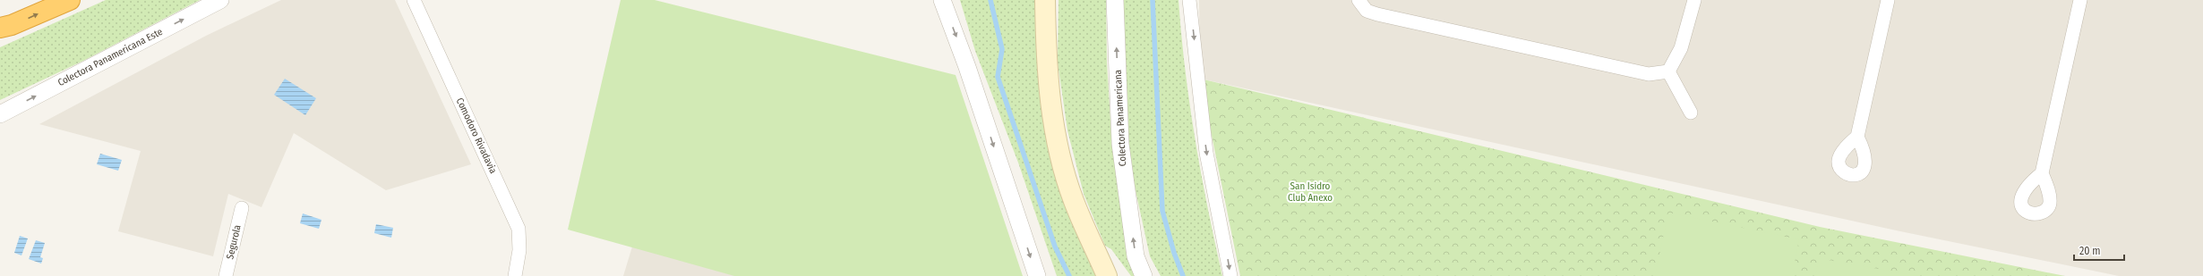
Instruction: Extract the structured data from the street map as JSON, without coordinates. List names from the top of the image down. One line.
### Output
{"streets":{"street":["Colectora Panamericana Este","Colectora Panamericana","Comodoro Rivadavia","Segurola"]},"one_way":["Colectora Panamericana Este"],"parks":["San Isidro Club Anexo"],"scale_bar":"20 m"}
